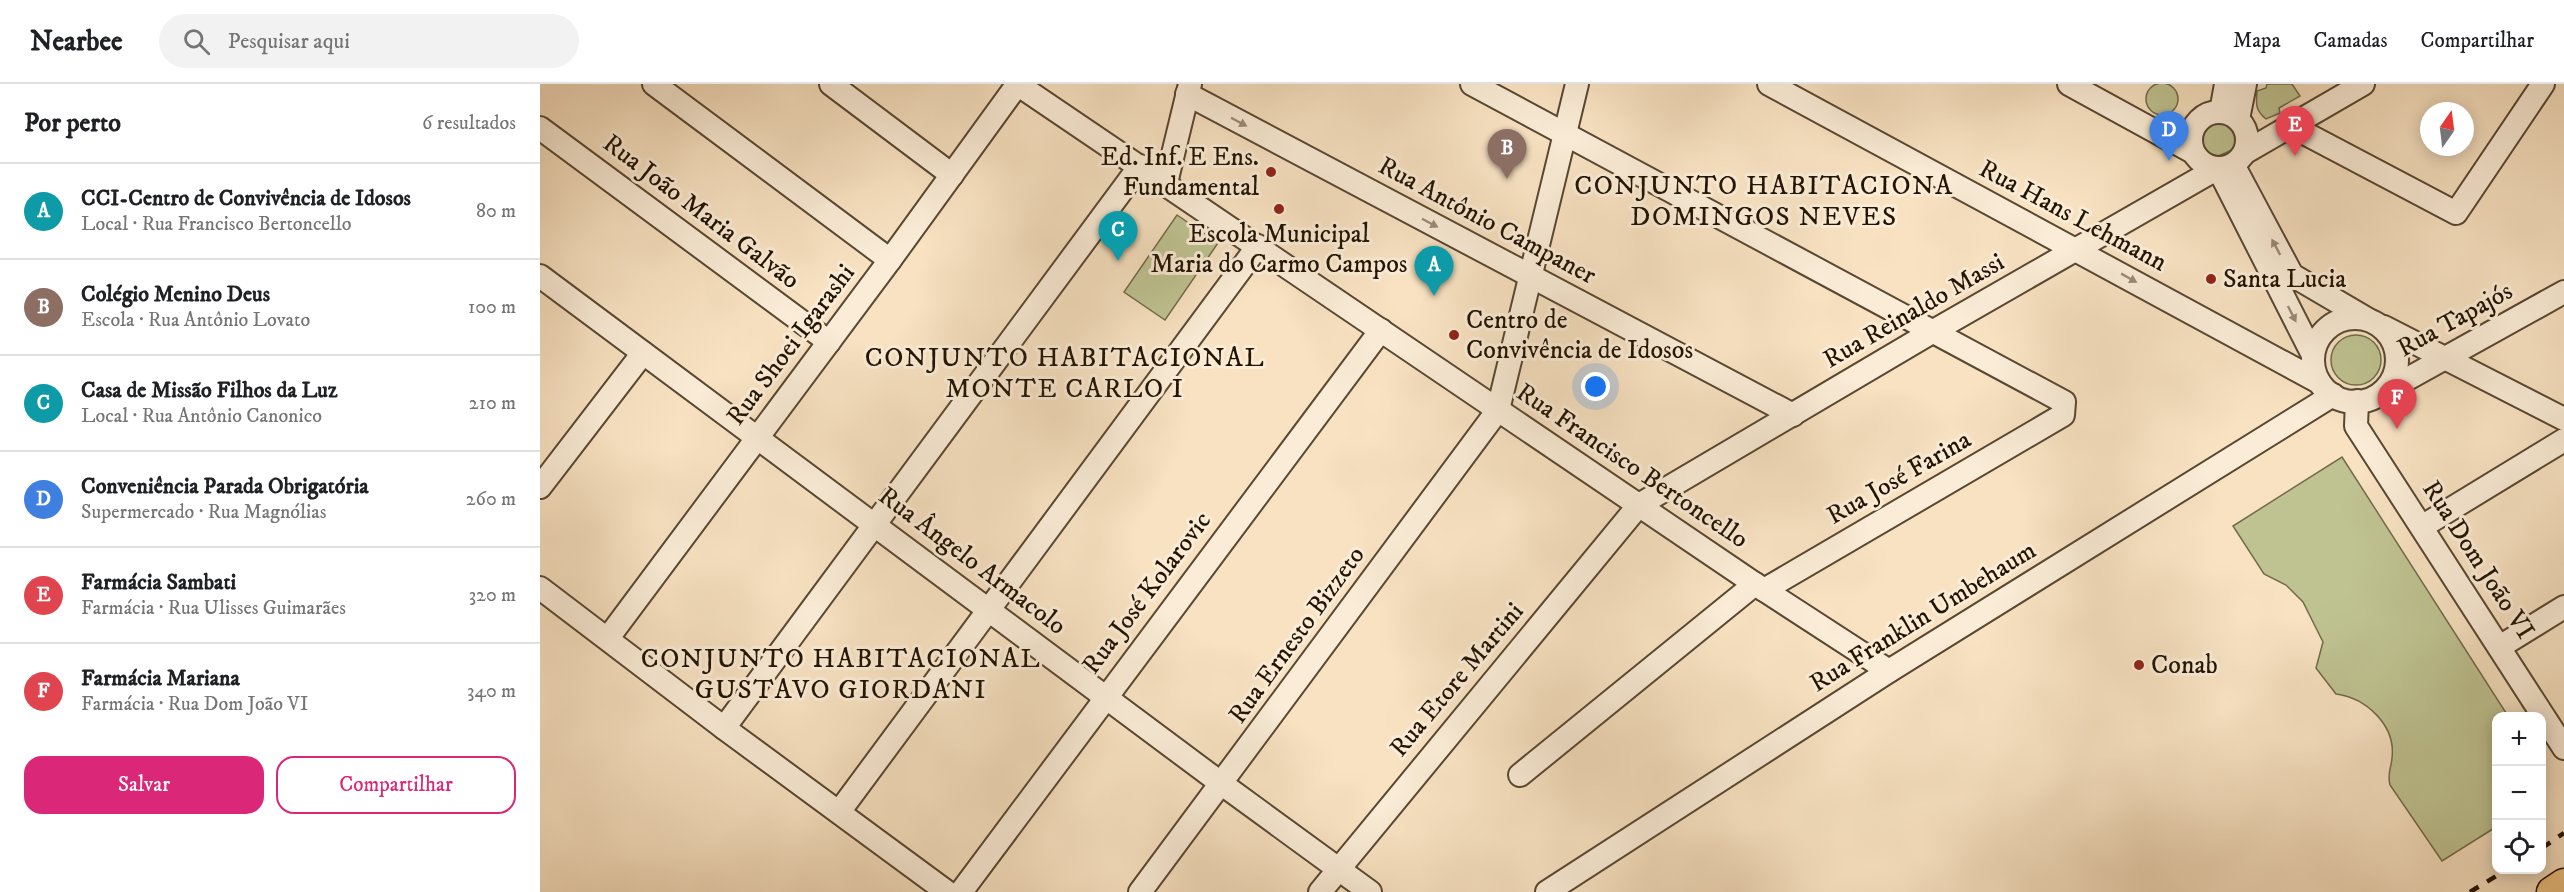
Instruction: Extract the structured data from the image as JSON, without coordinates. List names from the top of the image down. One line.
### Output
{"streets":{"street":["Rua João Maria Galvão","Rua Hans Lehmann","Rua Antônio Campaner","Rua Reinaldo Massi","Rua Tapajós","Rua Shoei Igarashi","Rua Francisco Bertoncello","Rua José Farina","Rua Dom João VI","Rua Ângelo Armacolo","Rua José Kolarovic","Rua Franklin Umbehaum","Rua Ernesto Bizzeto","Rua Etore Martini"]},"crossings":[["Rua João Maria Galvão","Rua Shoei Igarashi"],["Rua Hans Lehmann","Rua Reinaldo Massi"],["Rua Hans Lehmann","Rua Tapajós"],["Rua Hans Lehmann","Rua Dom João VI"],["Rua Hans Lehmann","Rua Franklin Umbehaum"],["Rua Antônio Campaner","Rua Reinaldo Massi"],["Rua Reinaldo Massi","Rua Francisco Bertoncello"],["Rua Reinaldo Massi","Rua José Farina"],["Rua Reinaldo Massi","Rua Etore Martini"],["Rua Tapajós","Rua Dom João VI"],["Rua Shoei Igarashi","Rua Francisco Bertoncello"],["Rua Shoei Igarashi","Rua Ângelo Armacolo"],["Rua Francisco Bertoncello","Rua José Farina"],["Rua Francisco Bertoncello","Rua José Kolarovic"],["Rua Francisco Bertoncello","Rua Franklin Umbehaum"],["Rua Francisco Bertoncello","Rua Ernesto Bizzeto"],["Rua Francisco Bertoncello","Rua Etore Martini"],["Rua Ângelo Armacolo","Rua José Kolarovic"],["Rua Ângelo Armacolo","Rua Ernesto Bizzeto"],["Rua Ângelo Armacolo","Rua Etore Martini"]],"districts":["CONJUNTO HABITACIONA DOMINGOS NEVES","CONJUNTO HABITACIONAL MONTE CARLO I","CONJUNTO HABITACIONAL GUSTAVO GIORDANI"],"places":["Ed. Inf. E Ens. Fundamental","Escola Municipal Maria do Carmo Campos","Santa Lucia","Centro de Convivência de Idosos","Conab"],"north":"top","page":{"header":"Nearbee","search":"Pesquisar aqui","nav":["Mapa","Camadas","Compartilhar"],"heading":["Por perto","6 resultados"],"pins":["E","D","B","C","A","F"],"list":[{"mark":"A","name":"CCI-Centro de Convivência de Idosos","note":"Local · Rua Francisco Bertoncello","value":"80 m"},{"mark":"B","name":"Colégio Menino Deus","note":"Escola · Rua Antônio Lovato","value":"100 m"},{"mark":"C","name":"Casa de Missão Filhos da Luz","note":"Local · Rua Antônio Canonico","value":"210 m"},{"mark":"D","name":"Conveniência Parada Obrigatória","note":"Supermercado · Rua Magnólias","value":"260 m"},{"mark":"E","name":"Farmácia Sambati","note":"Farmácia · Rua Ulisses Guimarães","value":"320 m"},{"mark":"F","name":"Farmácia Mariana","note":"Farmácia · Rua Dom João VI","value":"340 m"}],"map_buttons":["+","−"],"buttons":["Salvar","Compartilhar"]}}
